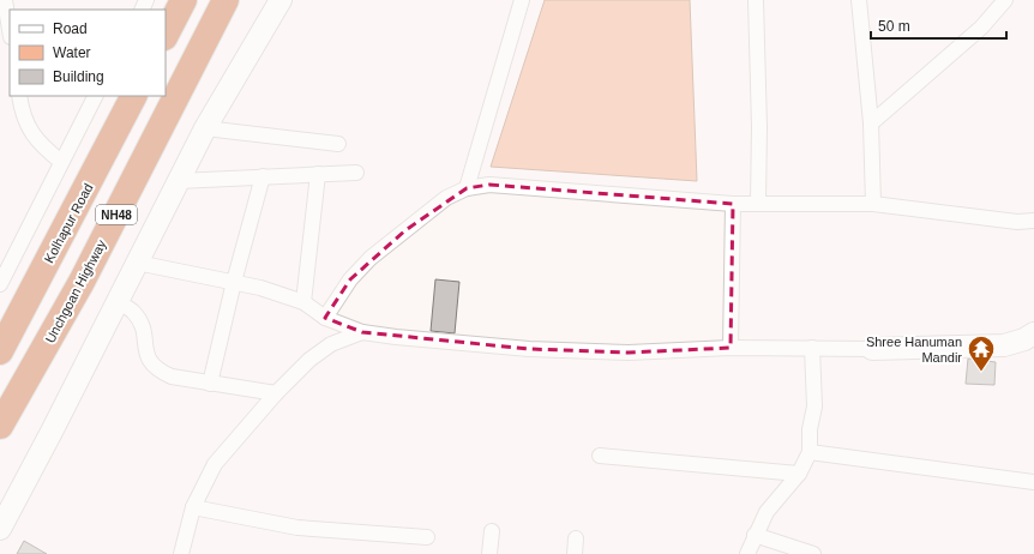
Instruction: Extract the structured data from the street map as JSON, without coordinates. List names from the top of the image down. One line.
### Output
{"streets":{"highway":["NH48","Kolhapur Road","Unchgoan Highway"]},"places":{"temple":["Shree Hanuman Mandir"]},"legend":["Road","Water","Building"],"scale_bar":"50 m"}
